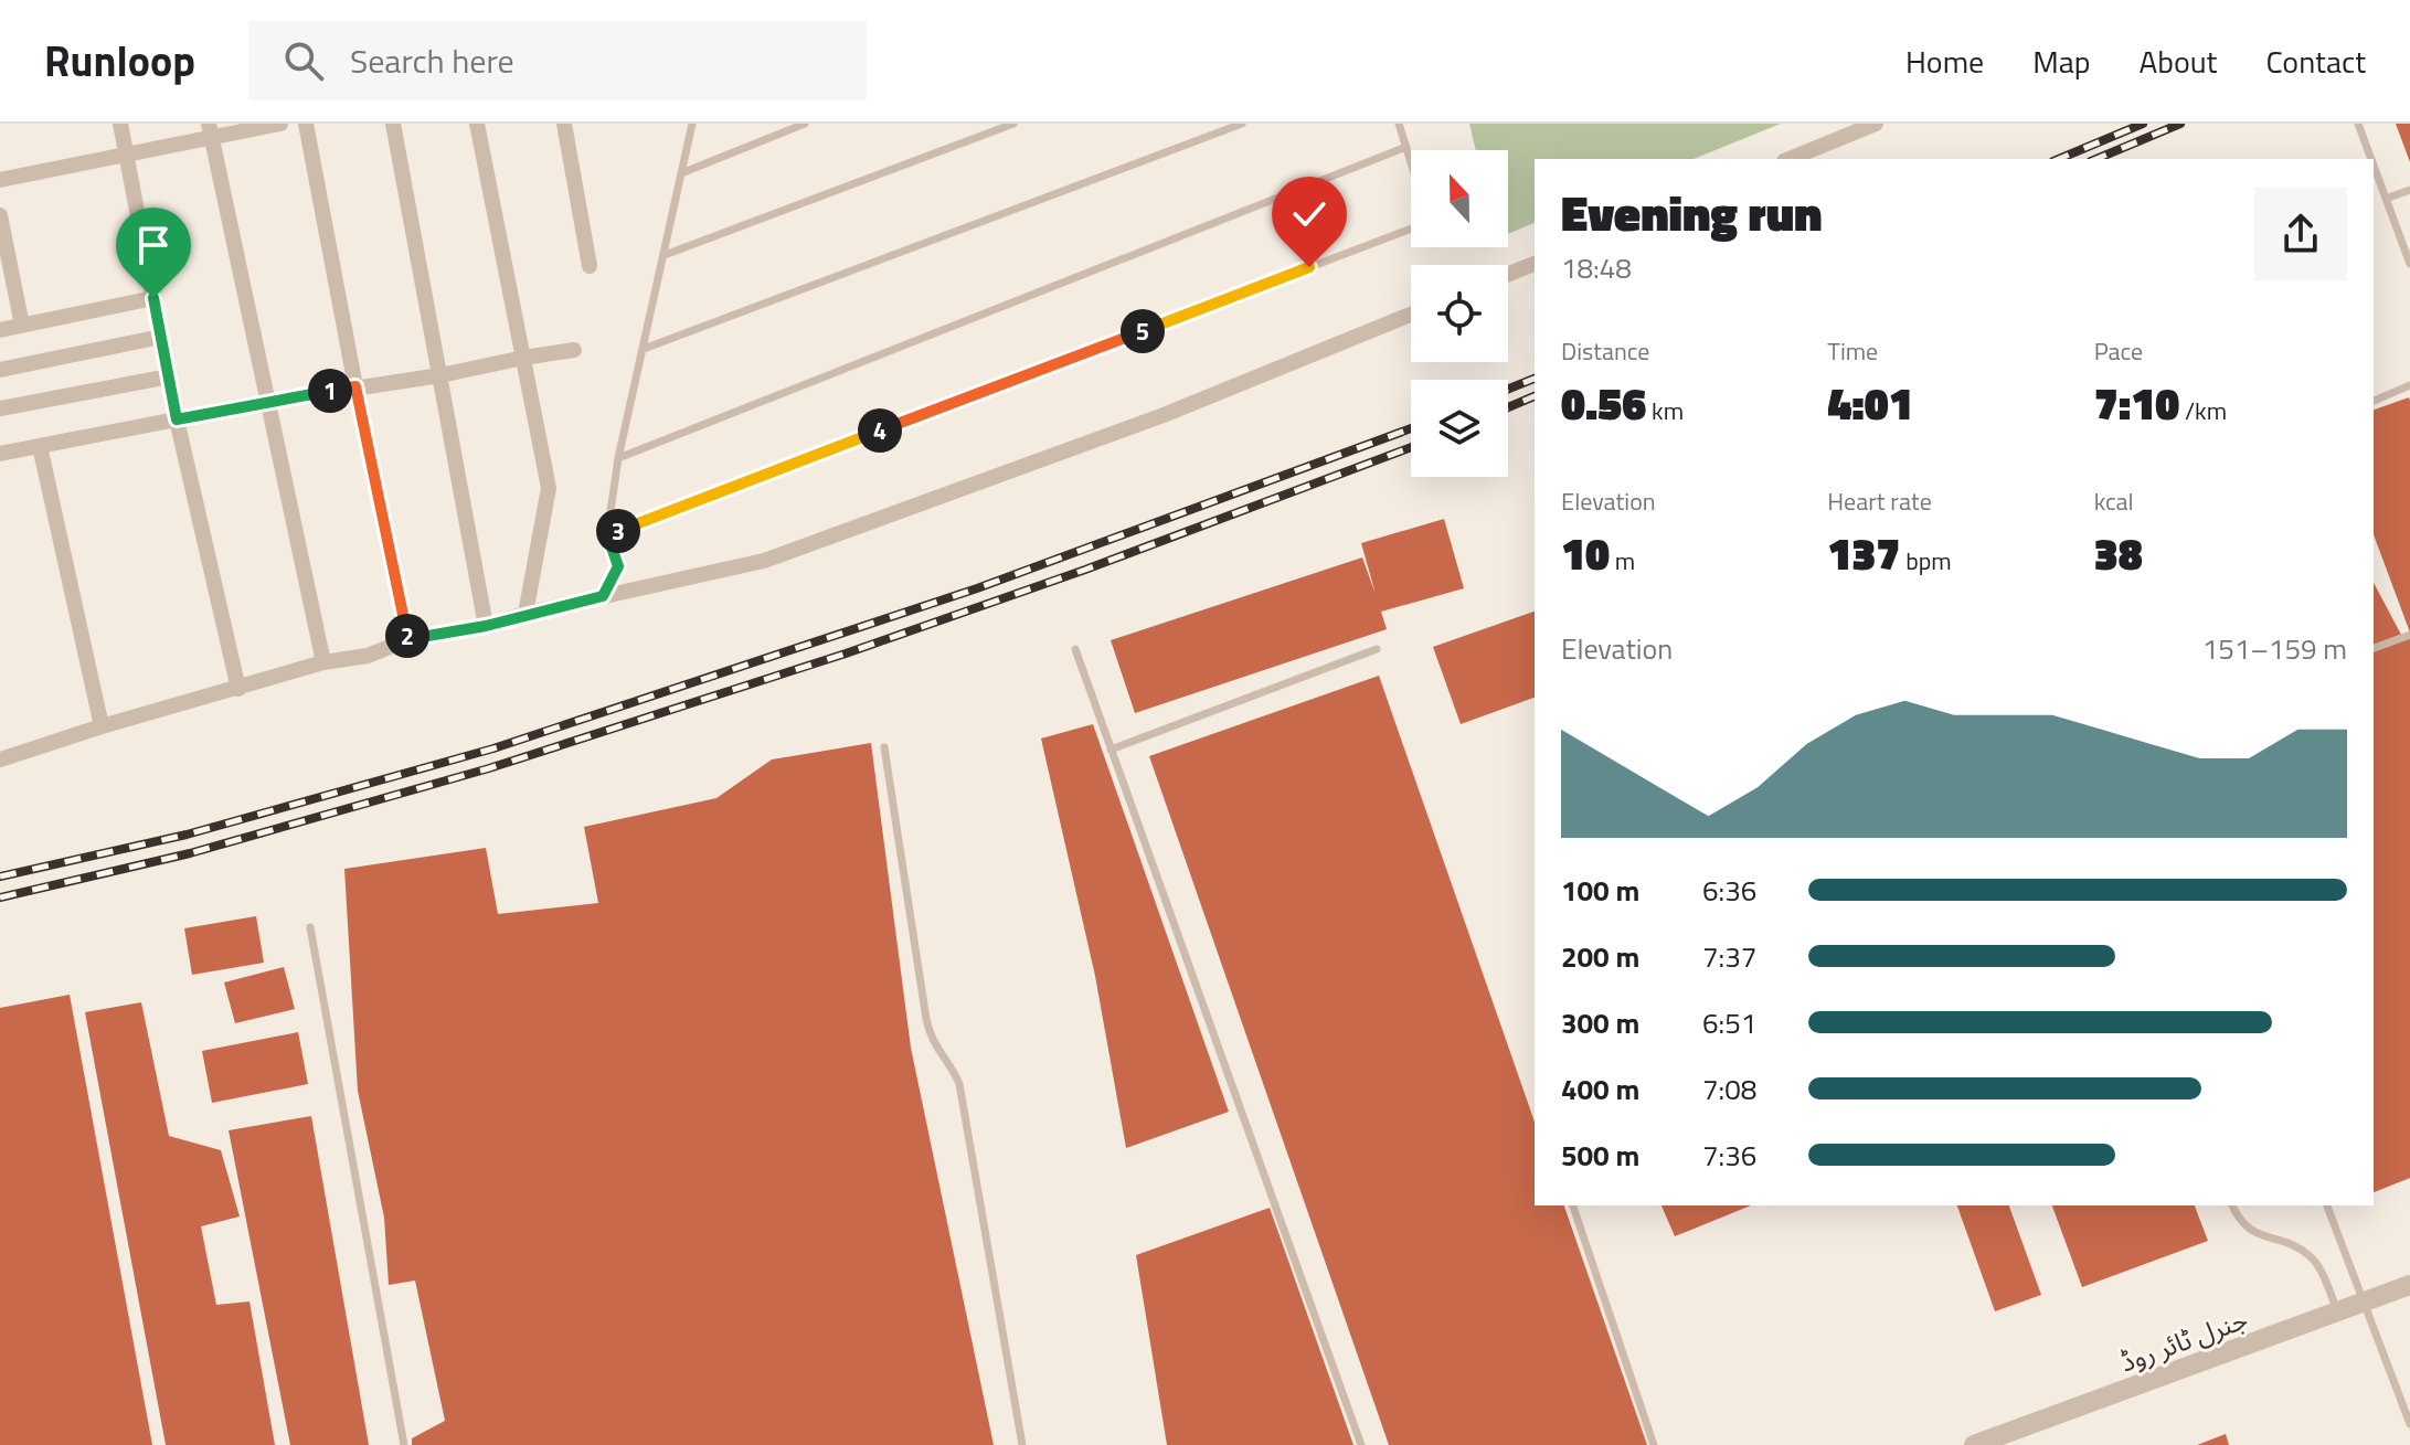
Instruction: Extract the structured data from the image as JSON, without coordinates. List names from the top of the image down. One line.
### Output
{"streets":{"street":["جنرل ٹائر روڈ"]},"north":"top","page":{"header":"Runloop","search":"Search here","nav":["Home","Map","About","Contact"],"heading":["Evening run","18:48"],"pins":["5","1","4","3","2"],"stats":[["Distance","0.56 km"],["Time","4:01"],["Pace","7:10 /km"],["Elevation","10 m"],["Heart rate","137 bpm"],["kcal","38"]],"chart":["Elevation","151–159 m"],"list":[{"name":"100 m","note":"6:36"},{"name":"200 m","note":"7:37"},{"name":"300 m","note":"6:51"},{"name":"400 m","note":"7:08"},{"name":"500 m","note":"7:36"}]}}
